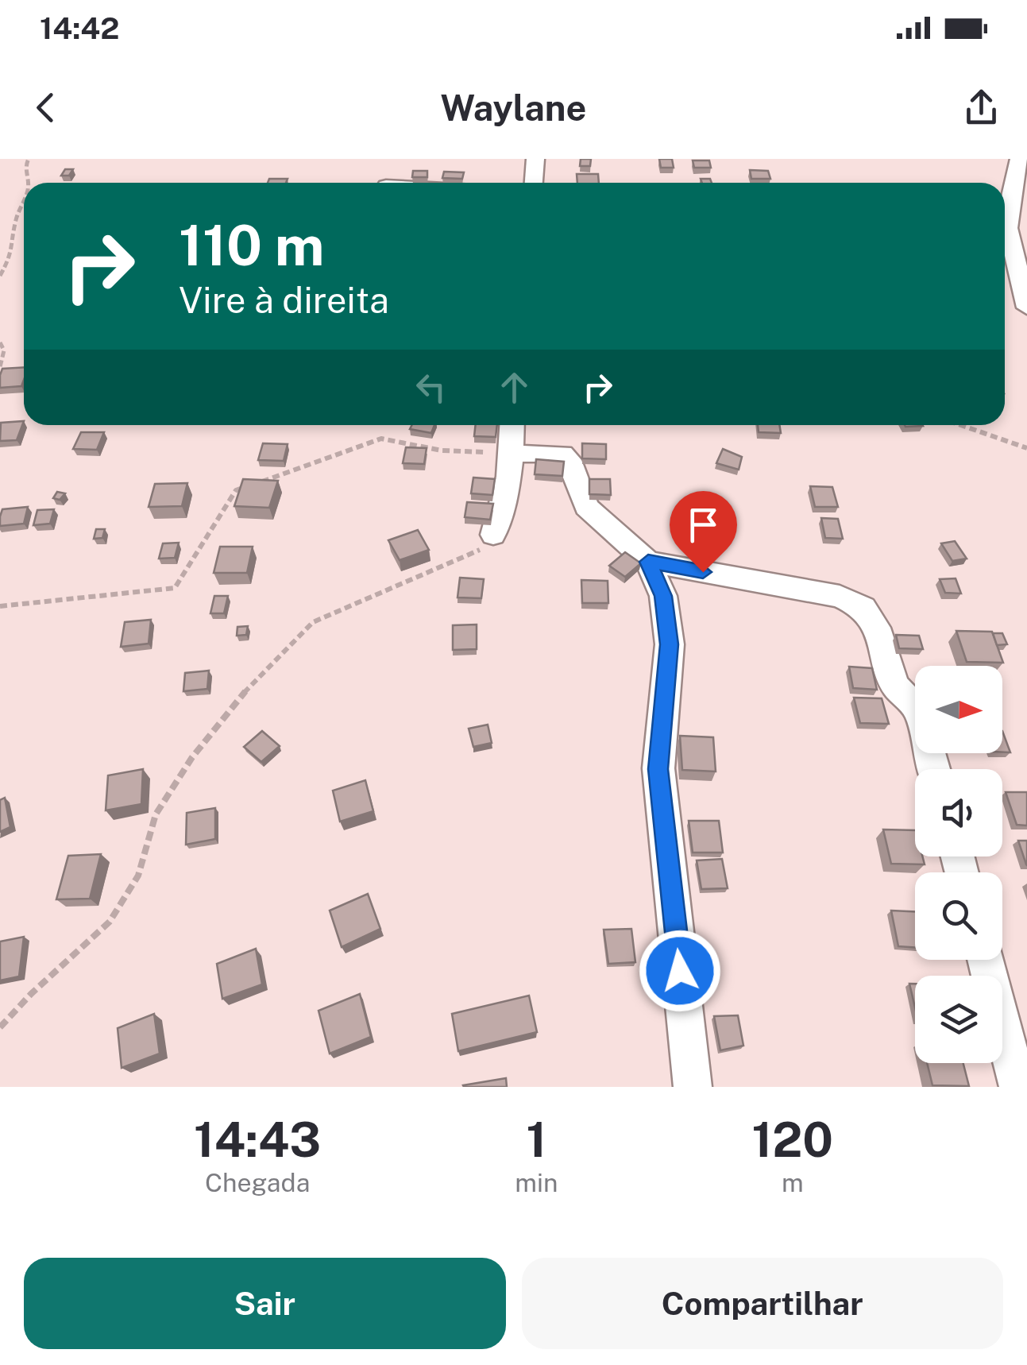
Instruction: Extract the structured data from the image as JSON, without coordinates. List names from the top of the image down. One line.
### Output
{"north":"right","page":{"status":"14:42","header":"Waylane","turn":["110 m","Vire à direita"],"eta":["14:43","Chegada","1","min","120","m"],"buttons":["Sair","Compartilhar"]}}
